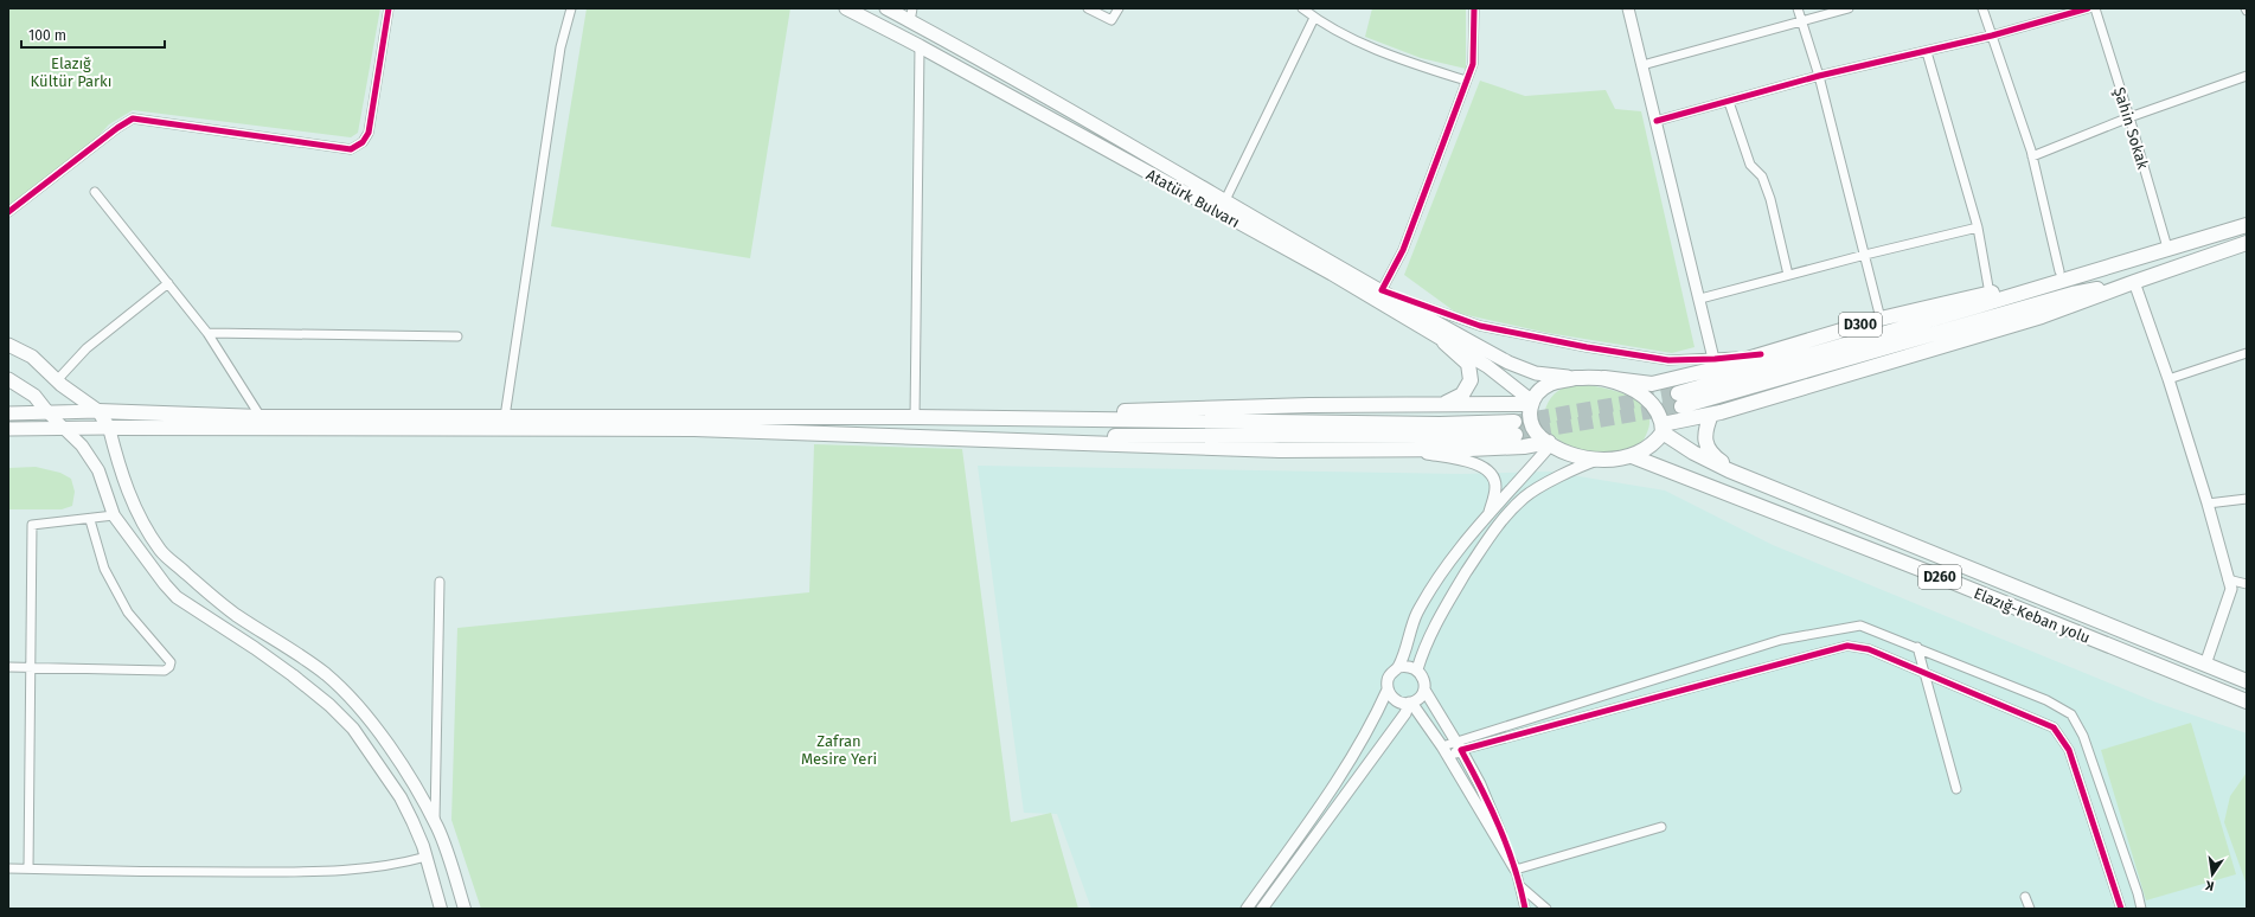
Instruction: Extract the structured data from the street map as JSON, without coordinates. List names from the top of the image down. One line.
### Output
{"streets":{"highway":["D300","D260","Elazığ-Keban yolu"],"main road":["Atatürk Bulvarı"],"street":["Şahin Sokak"]},"crossings":[["Şahin Sokak","D300"],["Atatürk Bulvarı","D300"],["Atatürk Bulvarı","Elazığ-Keban yolu"],["D300","Elazığ-Keban yolu"],["D260","Elazığ-Keban yolu"]],"parks":["Elazığ Kültür Parkı","Zafran Mesire Yeri"],"scale_bar":"100 m","north":"bottom"}
